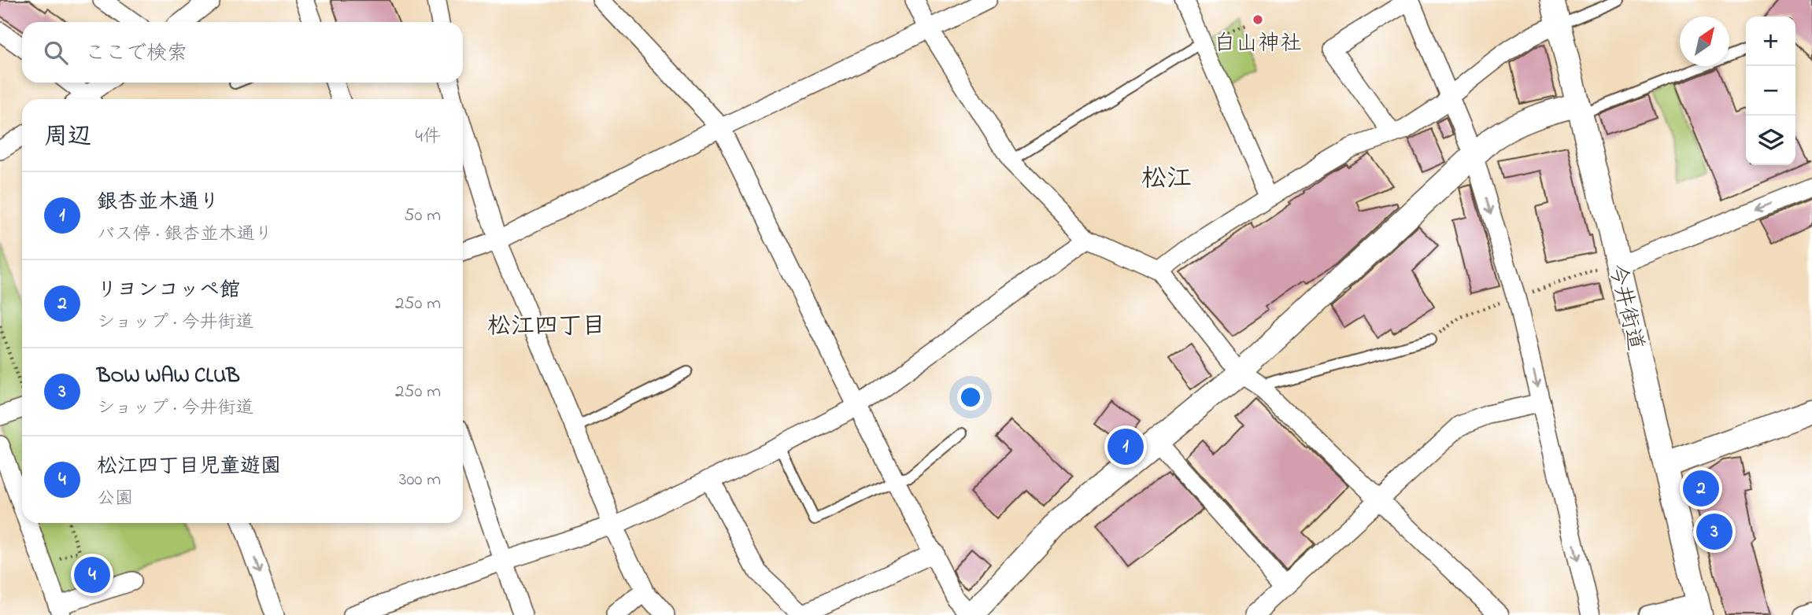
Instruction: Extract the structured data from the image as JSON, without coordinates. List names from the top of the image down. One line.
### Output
{"streets":{"street":["今井街道"]},"districts":["松江","松江四丁目"],"places":["白山神社"],"north":"top right","page":{"map_buttons":["+","−"],"search":"ここで検索","heading":["周辺","4件"],"list":[{"mark":"1","name":"銀杏並木通り","note":"バス停 · 銀杏並木通り","value":"50 m"},{"mark":"2","name":"リヨンコッペ館","note":"ショップ · 今井街道","value":"250 m"},{"mark":"3","name":"BOW WAW CLUB","note":"ショップ · 今井街道","value":"250 m"},{"mark":"4","name":"松江四丁目児童遊園","note":"公園","value":"300 m"}],"pins":["1","2","3","4"]}}
